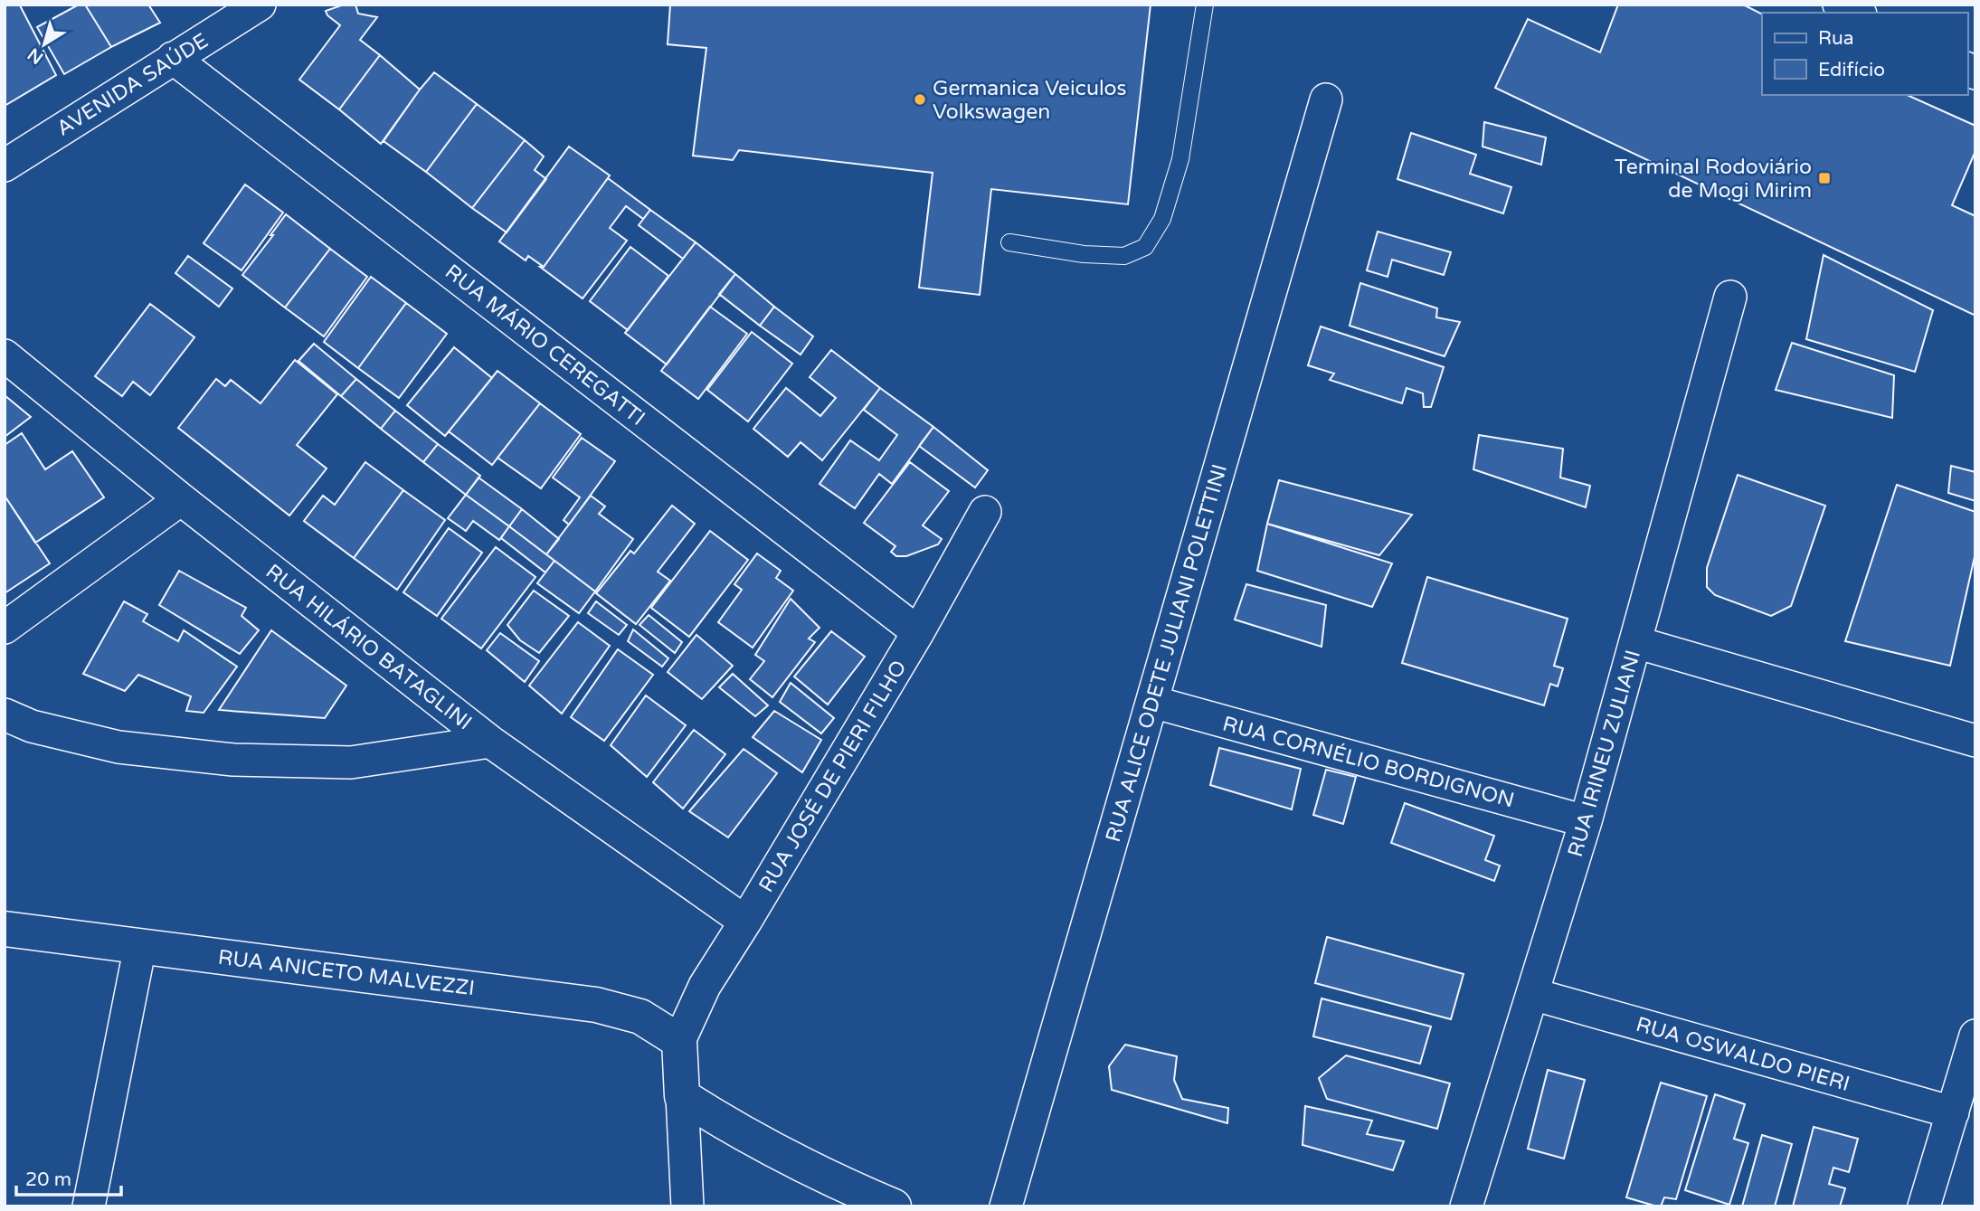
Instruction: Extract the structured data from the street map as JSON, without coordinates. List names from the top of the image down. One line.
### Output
{"streets":{"street":["AVENIDA SAÚDE","RUA MÁRIO CEREGATTI","RUA HILÁRIO BATAGLINI","RUA ALICE ODETE JULIANI POLETTINI","RUA IRINEU ZULIANI","RUA CORNÉLIO BORDIGNON","RUA JOSÉ DE PIERI FILHO","RUA ANICETO MALVEZZI","RUA OSWALDO PIERI"]},"crossings":[["AVENIDA SAÚDE","RUA MÁRIO CEREGATTI"],["RUA MÁRIO CEREGATTI","RUA JOSÉ DE PIERI FILHO"],["RUA HILÁRIO BATAGLINI","RUA JOSÉ DE PIERI FILHO"],["RUA ALICE ODETE JULIANI POLETTINI","RUA CORNÉLIO BORDIGNON"],["RUA IRINEU ZULIANI","RUA CORNÉLIO BORDIGNON"],["RUA IRINEU ZULIANI","RUA OSWALDO PIERI"],["RUA JOSÉ DE PIERI FILHO","RUA ANICETO MALVEZZI"]],"places":{"other":["Germanica Veiculos Volkswagen"],"transit":["Terminal Rodoviário de Mogi Mirim"]},"legend":["Rua","Edifício"],"scale_bar":"20 m","north":"bottom left"}
